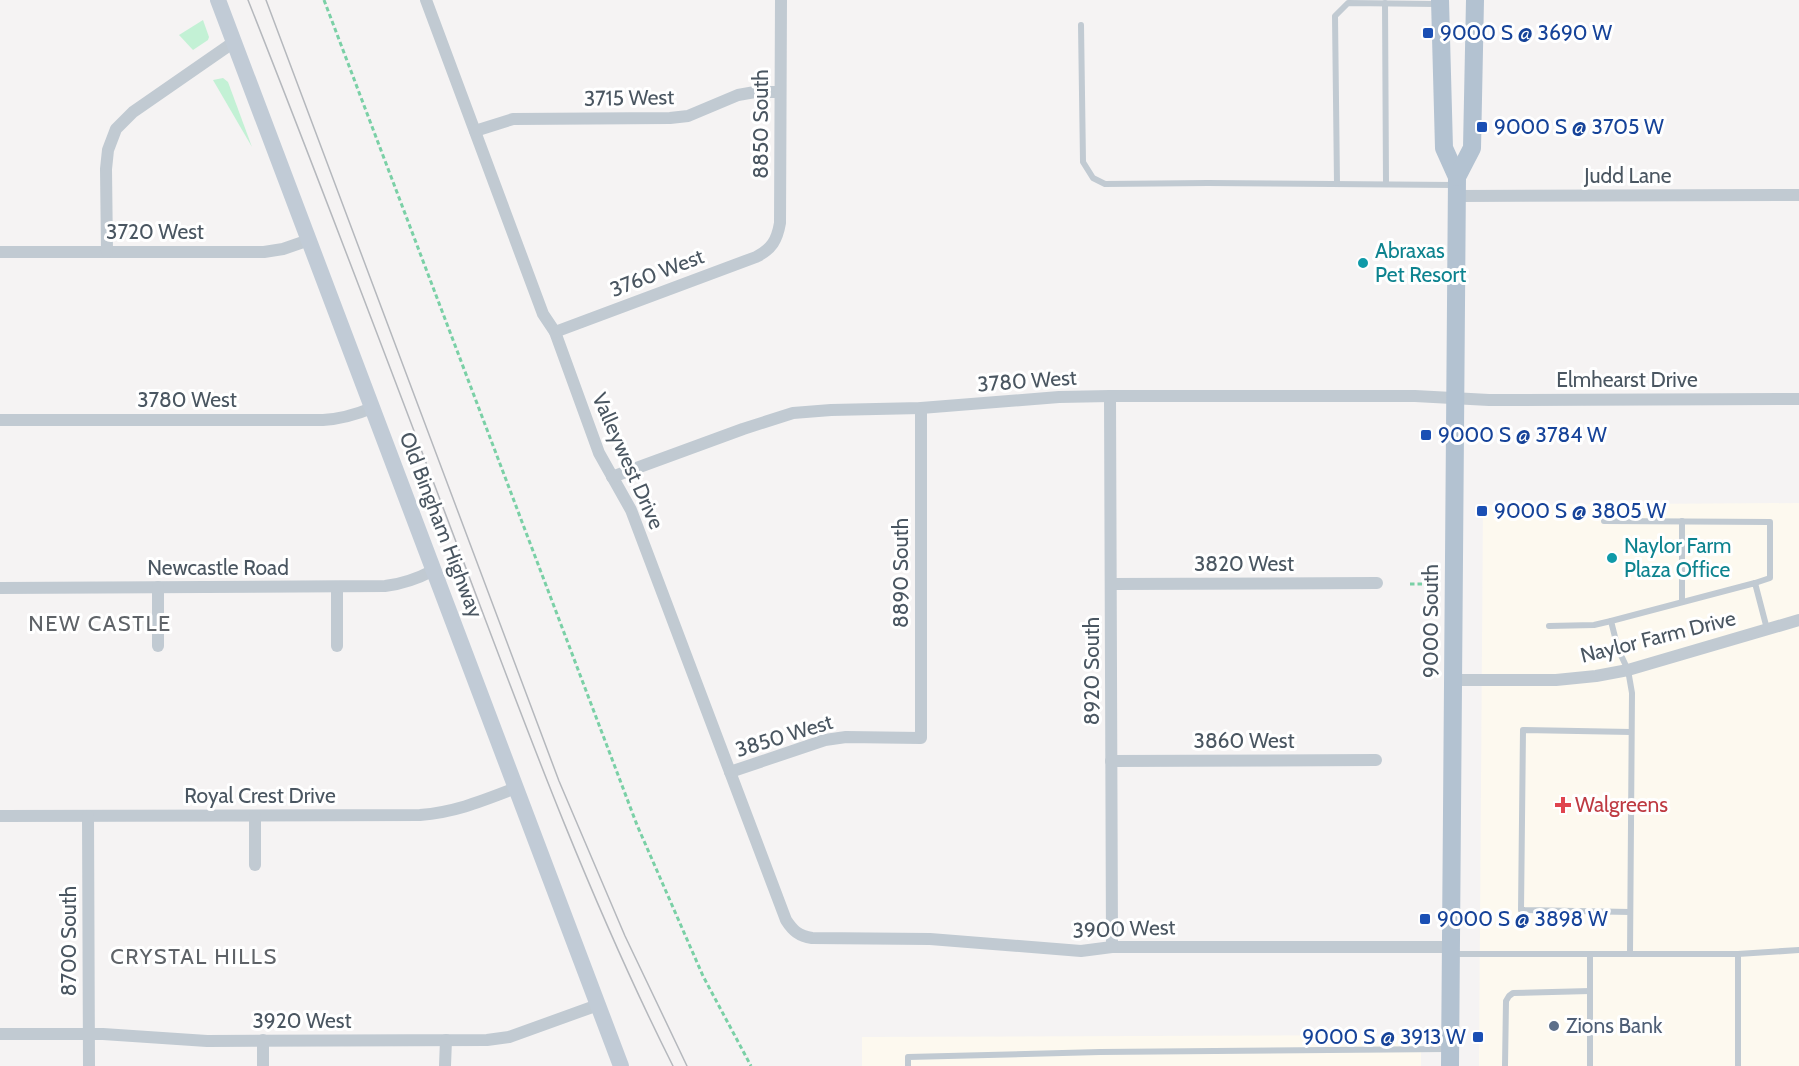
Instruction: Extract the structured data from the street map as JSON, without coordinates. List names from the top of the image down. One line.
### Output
{"streets":{"main road":["9000 South"],"street":["3715 West","8850 South","Judd Lane","3720 West","3760 West","Elmhearst Drive","3780 West","Valleywest Drive","Old Bingham Highway","3820 West","Newcastle Road","8890 South","Naylor Farm Drive","8920 South","3850 West","3860 West","Royal Crest Drive","3900 West","8700 South","3920 West"]},"crossings":[["3715 West","8850 South"],["3715 West","Valleywest Drive"],["8850 South","3760 West"],["Judd Lane","9000 South"],["3720 West","Old Bingham Highway"],["3760 West","Valleywest Drive"],["Elmhearst Drive","3780 West"],["Elmhearst Drive","9000 South"],["3780 West","Valleywest Drive"],["3780 West","Old Bingham Highway"],["3780 West","8890 South"],["3780 West","9000 South"],["3780 West","8920 South"],["Valleywest Drive","3850 West"],["Valleywest Drive","3900 West"],["Old Bingham Highway","Newcastle Road"],["Old Bingham Highway","Royal Crest Drive"],["Old Bingham Highway","3920 West"],["3820 West","8920 South"],["8890 South","3850 West"],["9000 South","Naylor Farm Drive"],["9000 South","3900 West"],["8920 South","3860 West"],["8920 South","3900 West"],["Royal Crest Drive","8700 South"],["8700 South","3920 West"]],"districts":["NEW CASTLE","CRYSTAL HILLS"],"places":{"transit":["9000 S @ 3690 W","9000 S @ 3705 W","9000 S @ 3784 W","9000 S @ 3805 W","9000 S @ 3898 W","9000 S @ 3913 W"],"other":["Abraxas Pet Resort","Naylor Farm Plaza Office","Zions Bank"],"health":["Walgreens"]}}
